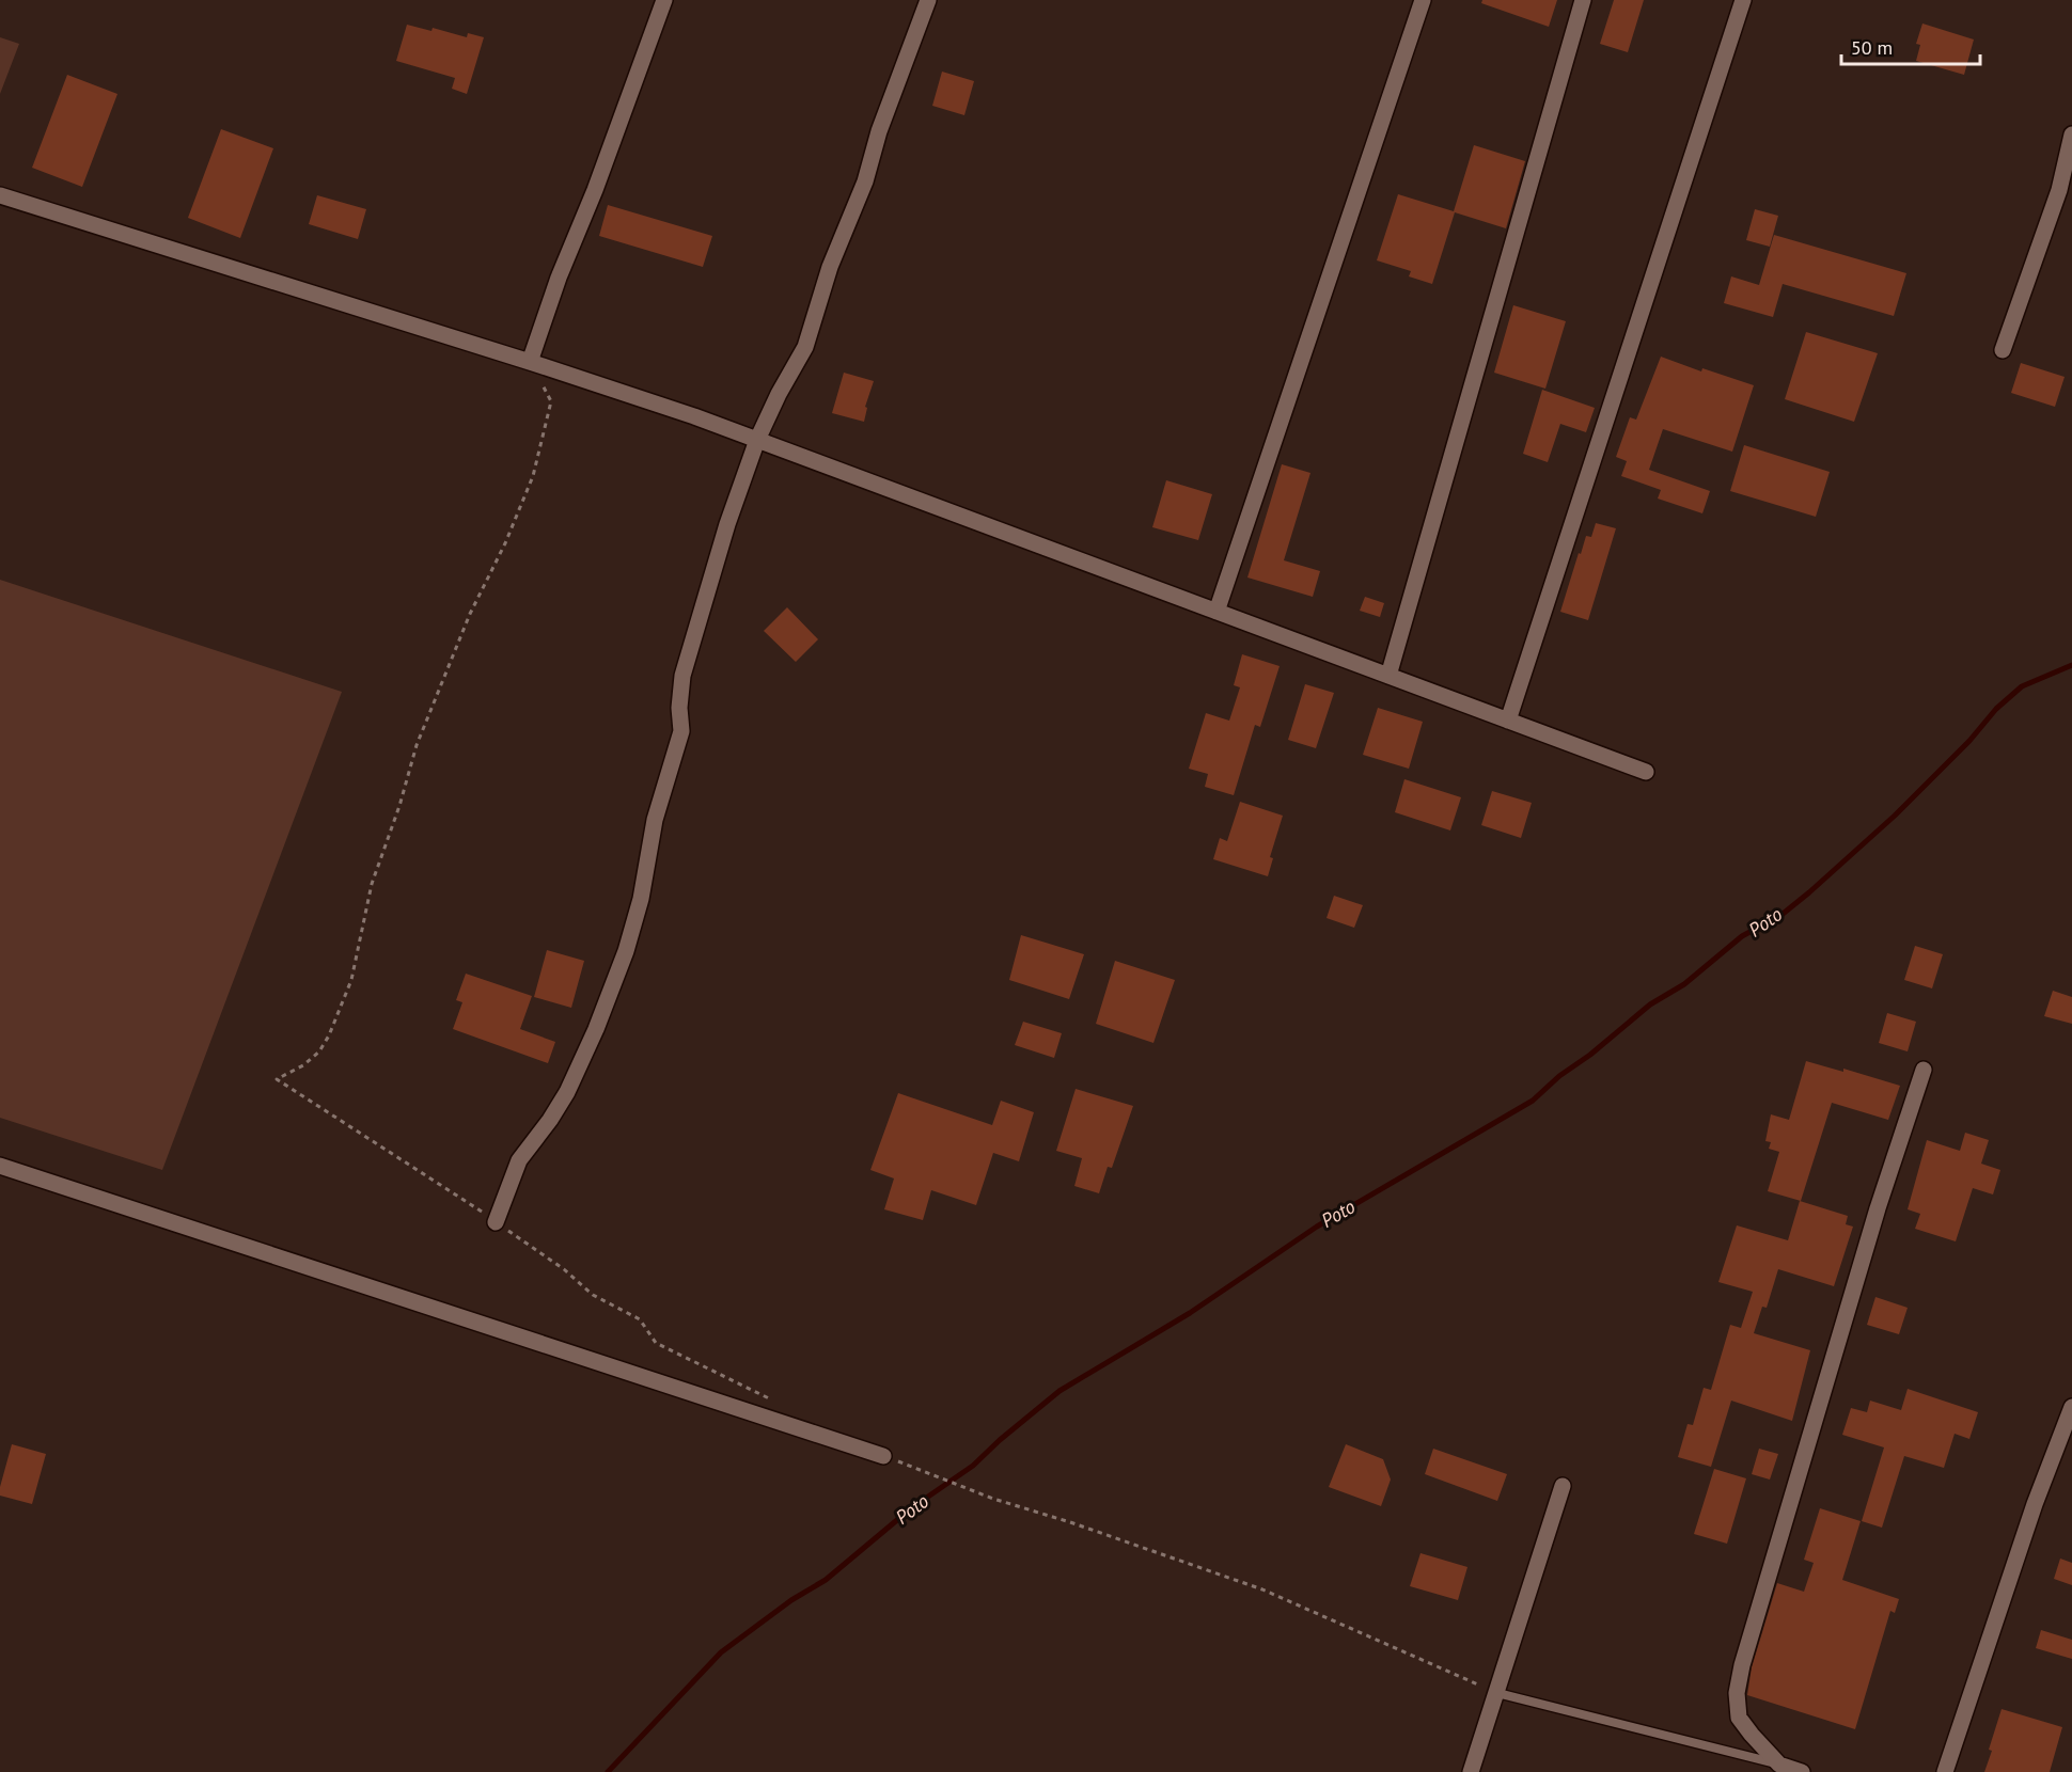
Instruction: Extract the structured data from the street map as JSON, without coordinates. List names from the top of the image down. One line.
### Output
{"water":["Poto"],"scale_bar":"50 m"}
